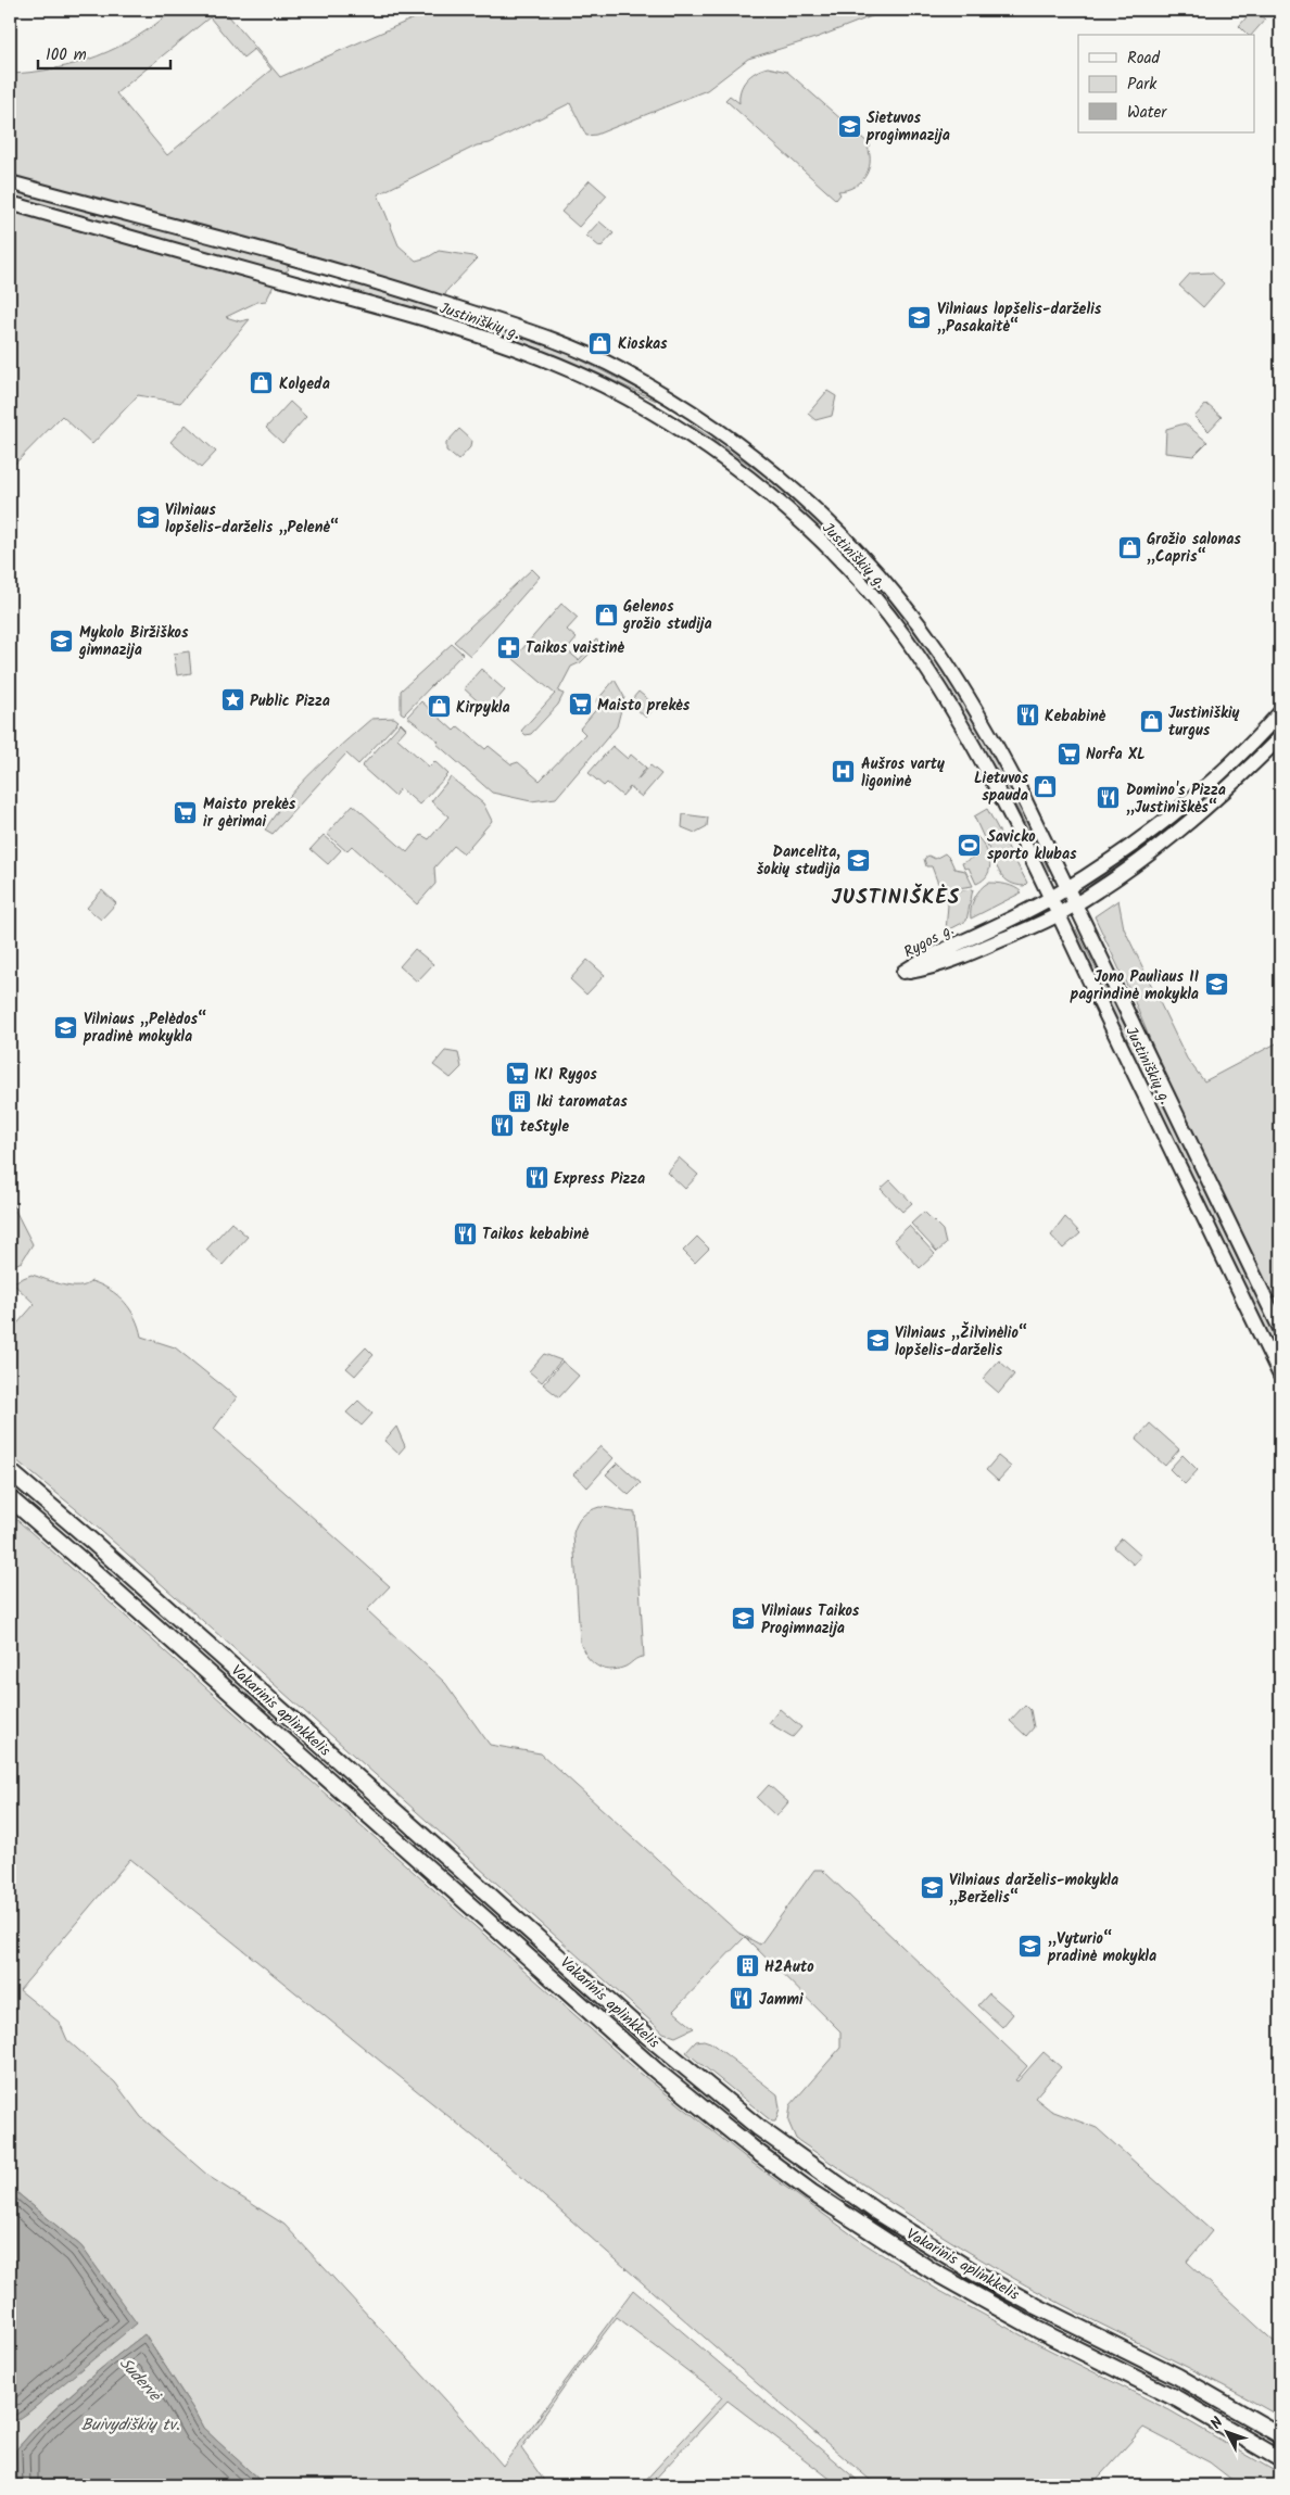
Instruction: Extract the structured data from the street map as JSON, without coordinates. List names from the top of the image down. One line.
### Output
{"streets":{"highway":["Vakarinis aplinkkelis"],"main road":["Justiniškių g.","Rygos g."]},"crossings":[["Justiniškių g.","Rygos g."]],"districts":["JUSTINIŠKĖS"],"water":["Sudervė","Buivydiškių tv."],"places":{"school or university":["Sietuvos progimnazija","Vilniaus lopšelis-darželis „Pasakaitė“","Vilniaus lopšelis-darželis „Pelenė“","Mykolo Biržiškos gimnazija","Dancelita, šokių studija","Jono Pauliaus II pagrindinė mokykla","Vilniaus „Pelėdos“ pradinė mokykla","Vilniaus „Žilvinėlio“ lopšelis-darželis","Vilniaus Taikos Progimnazija","Vilniaus darželis-mokykla „Berželis“","„Vyturio“ pradinė mokykla"],"shop":["Kioskas","Kolgeda","Grožio salonas „Capris“","Gelenos grožio studija","Kirpykla","Justiniškių turgus","Lietuvos spauda"],"pharmacy":["Taikos vaistinė"],"place":["Public Pizza"],"supermarket":["Maisto prekės","Norfa XL","Maisto prekės ir gėrimai","IKI Rygos"],"restaurant":["Kebabinė","Domino's Pizza „Justiniškės“","teStyle","Express Pizza","Taikos kebabinė","Jammi"],"hospital":["Aušros vartų ligoninė"],"sports":["Savicko sporto klubas"],"building":["Iki taromatas","H2Auto"]},"legend":["Road","Park","Water"],"scale_bar":"100 m","north":"top left"}
